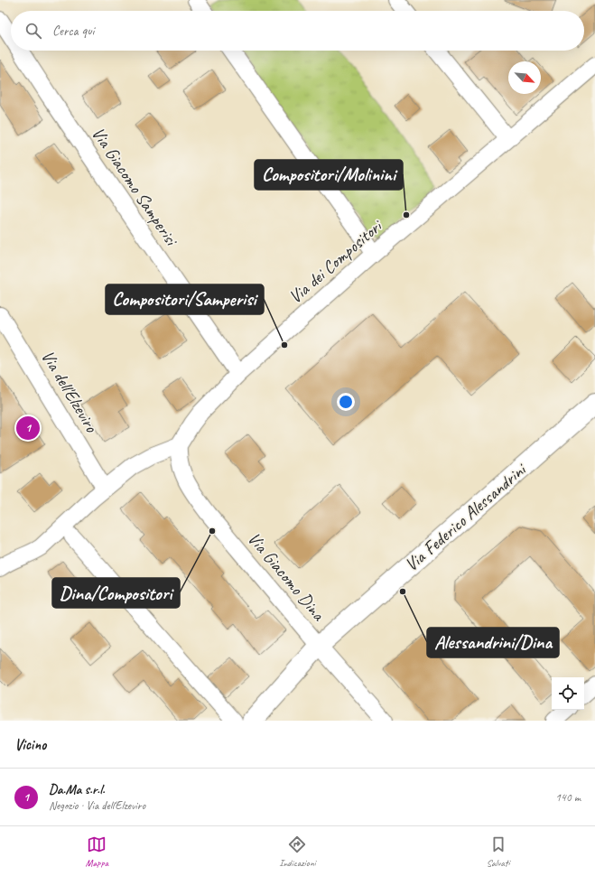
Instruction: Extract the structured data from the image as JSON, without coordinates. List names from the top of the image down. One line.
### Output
{"streets":{"street":["Via Giacomo Samperisi","Via dei Compositori","Via dell'Elzeviro","Via Federico Alessandrini","Via Giacomo Dina"]},"crossings":[["Via Giacomo Samperisi","Via dei Compositori"],["Via dei Compositori","Via Giacomo Dina"],["Via Federico Alessandrini","Via Giacomo Dina"]],"places":["Compositori/Molinini","Compositori/Samperisi","Dina/Compositori","Alessandrini/Dina"],"north":"bottom right","page":{"search":"Cerca qui","pins":"1","heading":"Vicino","list":[{"mark":"1","name":"Da.Ma s.r.l.","note":"Negozio · Via dell'Elzeviro","value":"140 m"}],"nav":["Mappa","Indicazioni","Salvati"]}}
